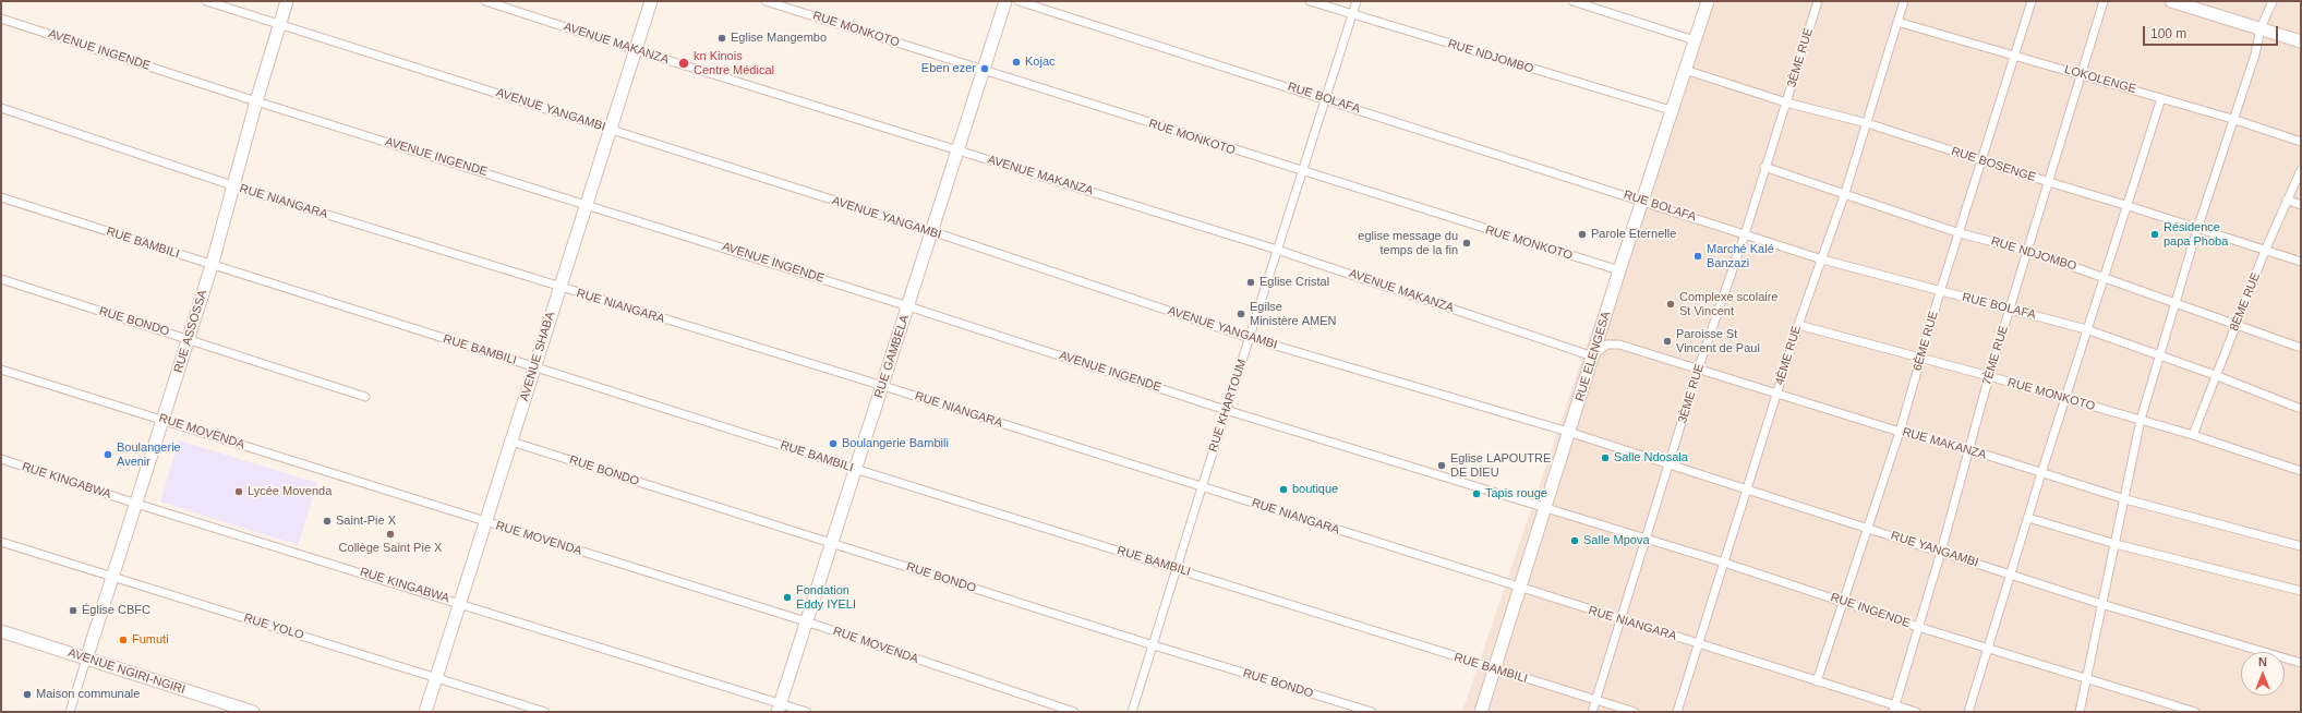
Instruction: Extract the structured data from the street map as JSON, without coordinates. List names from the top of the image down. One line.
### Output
{"streets":{"street":["RUE MONKOTO","AVENUE MAKANZA","AVENUE INGENDE","RUE NDJOMBO","3ÈME RUE","LOKOLENGE","RUE BOLAFA","AVENUE YANGAMBI","RUE BOSENGE","RUE NIANGARA","RUE BAMBILI","8ÈME RUE","RUE BONDO","RUE ASSOSSA","6ÈME RUE","4ÈME RUE","7ÈME RUE","AVENUE SHABA","RUE GAMBELA","RUE ELENGESA","RUE KHARTOUM","RUE MOVENDA","RUE MAKANZA","RUE KINGABWA","RUE YANGAMBI","RUE INGENDE","RUE YOLO","AVENUE NGIRI-NGIRI"]},"crossings":[["RUE MONKOTO","8ÈME RUE"],["RUE MONKOTO","6ÈME RUE"],["RUE MONKOTO","4ÈME RUE"],["RUE MONKOTO","7ÈME RUE"],["RUE MONKOTO","RUE GAMBELA"],["RUE MONKOTO","RUE ELENGESA"],["RUE MONKOTO","RUE KHARTOUM"],["AVENUE MAKANZA","AVENUE SHABA"],["AVENUE MAKANZA","RUE GAMBELA"],["AVENUE MAKANZA","RUE ELENGESA"],["AVENUE MAKANZA","RUE KHARTOUM"],["AVENUE MAKANZA","RUE MAKANZA"],["AVENUE INGENDE","RUE ASSOSSA"],["AVENUE INGENDE","AVENUE SHABA"],["AVENUE INGENDE","RUE GAMBELA"],["AVENUE INGENDE","RUE ELENGESA"],["AVENUE INGENDE","RUE KHARTOUM"],["AVENUE INGENDE","RUE INGENDE"],["RUE NDJOMBO","3ÈME RUE"],["RUE NDJOMBO","8ÈME RUE"],["RUE NDJOMBO","6ÈME RUE"],["RUE NDJOMBO","4ÈME RUE"],["RUE NDJOMBO","7ÈME RUE"],["RUE NDJOMBO","RUE ELENGESA"],["RUE NDJOMBO","RUE KHARTOUM"],["3ÈME RUE","RUE BOLAFA"],["3ÈME RUE","RUE BOSENGE"],["3ÈME RUE","RUE NIANGARA"],["3ÈME RUE","RUE BAMBILI"],["3ÈME RUE","RUE MAKANZA"],["3ÈME RUE","RUE YANGAMBI"],["3ÈME RUE","RUE INGENDE"],["LOKOLENGE","6ÈME RUE"],["LOKOLENGE","4ÈME RUE"],["LOKOLENGE","7ÈME RUE"],["RUE BOLAFA","8ÈME RUE"],["RUE BOLAFA","6ÈME RUE"],["RUE BOLAFA","4ÈME RUE"],["RUE BOLAFA","7ÈME RUE"],["RUE BOLAFA","RUE ELENGESA"],["RUE BOLAFA","RUE KHARTOUM"],["AVENUE YANGAMBI","RUE ASSOSSA"],["AVENUE YANGAMBI","AVENUE SHABA"],["AVENUE YANGAMBI","RUE GAMBELA"],["AVENUE YANGAMBI","RUE ELENGESA"],["AVENUE YANGAMBI","RUE KHARTOUM"],["AVENUE YANGAMBI","RUE YANGAMBI"],["RUE BOSENGE","8ÈME RUE"],["RUE BOSENGE","6ÈME RUE"],["RUE BOSENGE","4ÈME RUE"],["RUE BOSENGE","7ÈME RUE"],["RUE BOSENGE","RUE ELENGESA"],["RUE NIANGARA","RUE ASSOSSA"],["RUE NIANGARA","6ÈME RUE"],["RUE NIANGARA","4ÈME RUE"],["RUE NIANGARA","7ÈME RUE"],["RUE NIANGARA","AVENUE SHABA"],["RUE NIANGARA","RUE GAMBELA"],["RUE NIANGARA","RUE ELENGESA"],["RUE NIANGARA","RUE KHARTOUM"],["RUE BAMBILI","RUE ASSOSSA"],["RUE BAMBILI","AVENUE SHABA"],["RUE BAMBILI","RUE GAMBELA"],["RUE BAMBILI","RUE ELENGESA"],["RUE BAMBILI","RUE KHARTOUM"],["RUE BONDO","RUE ASSOSSA"],["RUE BONDO","AVENUE SHABA"],["RUE BONDO","RUE GAMBELA"],["RUE BONDO","RUE KHARTOUM"],["RUE ASSOSSA","RUE MOVENDA"],["RUE ASSOSSA","RUE KINGABWA"],["RUE ASSOSSA","RUE YOLO"],["RUE ASSOSSA","AVENUE NGIRI-NGIRI"],["6ÈME RUE","RUE MAKANZA"],["6ÈME RUE","RUE YANGAMBI"],["6ÈME RUE","RUE INGENDE"],["4ÈME RUE","RUE MAKANZA"],["4ÈME RUE","RUE YANGAMBI"],["4ÈME RUE","RUE INGENDE"],["7ÈME RUE","RUE MAKANZA"],["7ÈME RUE","RUE YANGAMBI"],["7ÈME RUE","RUE INGENDE"],["AVENUE SHABA","RUE MOVENDA"],["AVENUE SHABA","RUE KINGABWA"],["AVENUE SHABA","RUE YOLO"],["RUE GAMBELA","RUE MOVENDA"],["RUE GAMBELA","RUE KINGABWA"],["RUE ELENGESA","RUE MAKANZA"],["RUE ELENGESA","RUE YANGAMBI"],["RUE ELENGESA","RUE INGENDE"]],"places":["Eglise Mangembo","Kojac","kn Kinois Centre Médical","Eben ezer","Parole Eternelle","Résidence papa Phoba","eglise message du temps de la fin","Marché Kalé Banzazi","Eglise Cristal","Complexe scolaire St Vincent","Egilse Ministère AMEN","Paroisse St Vincent de Paul","Boulangerie Bambili","Boulangerie Avenir","Salle Ndosala","Eglise LAPOUTRE DE DIEU","boutique","Lycée Movenda","Tapis rouge","Saint-Pie X","Collège Saint Pie X","Salle Mpova","Fondation Eddy IYELI","Église CBFC","Fumuti","Maison communale"],"scale_bar":"100 m","north":"top"}
